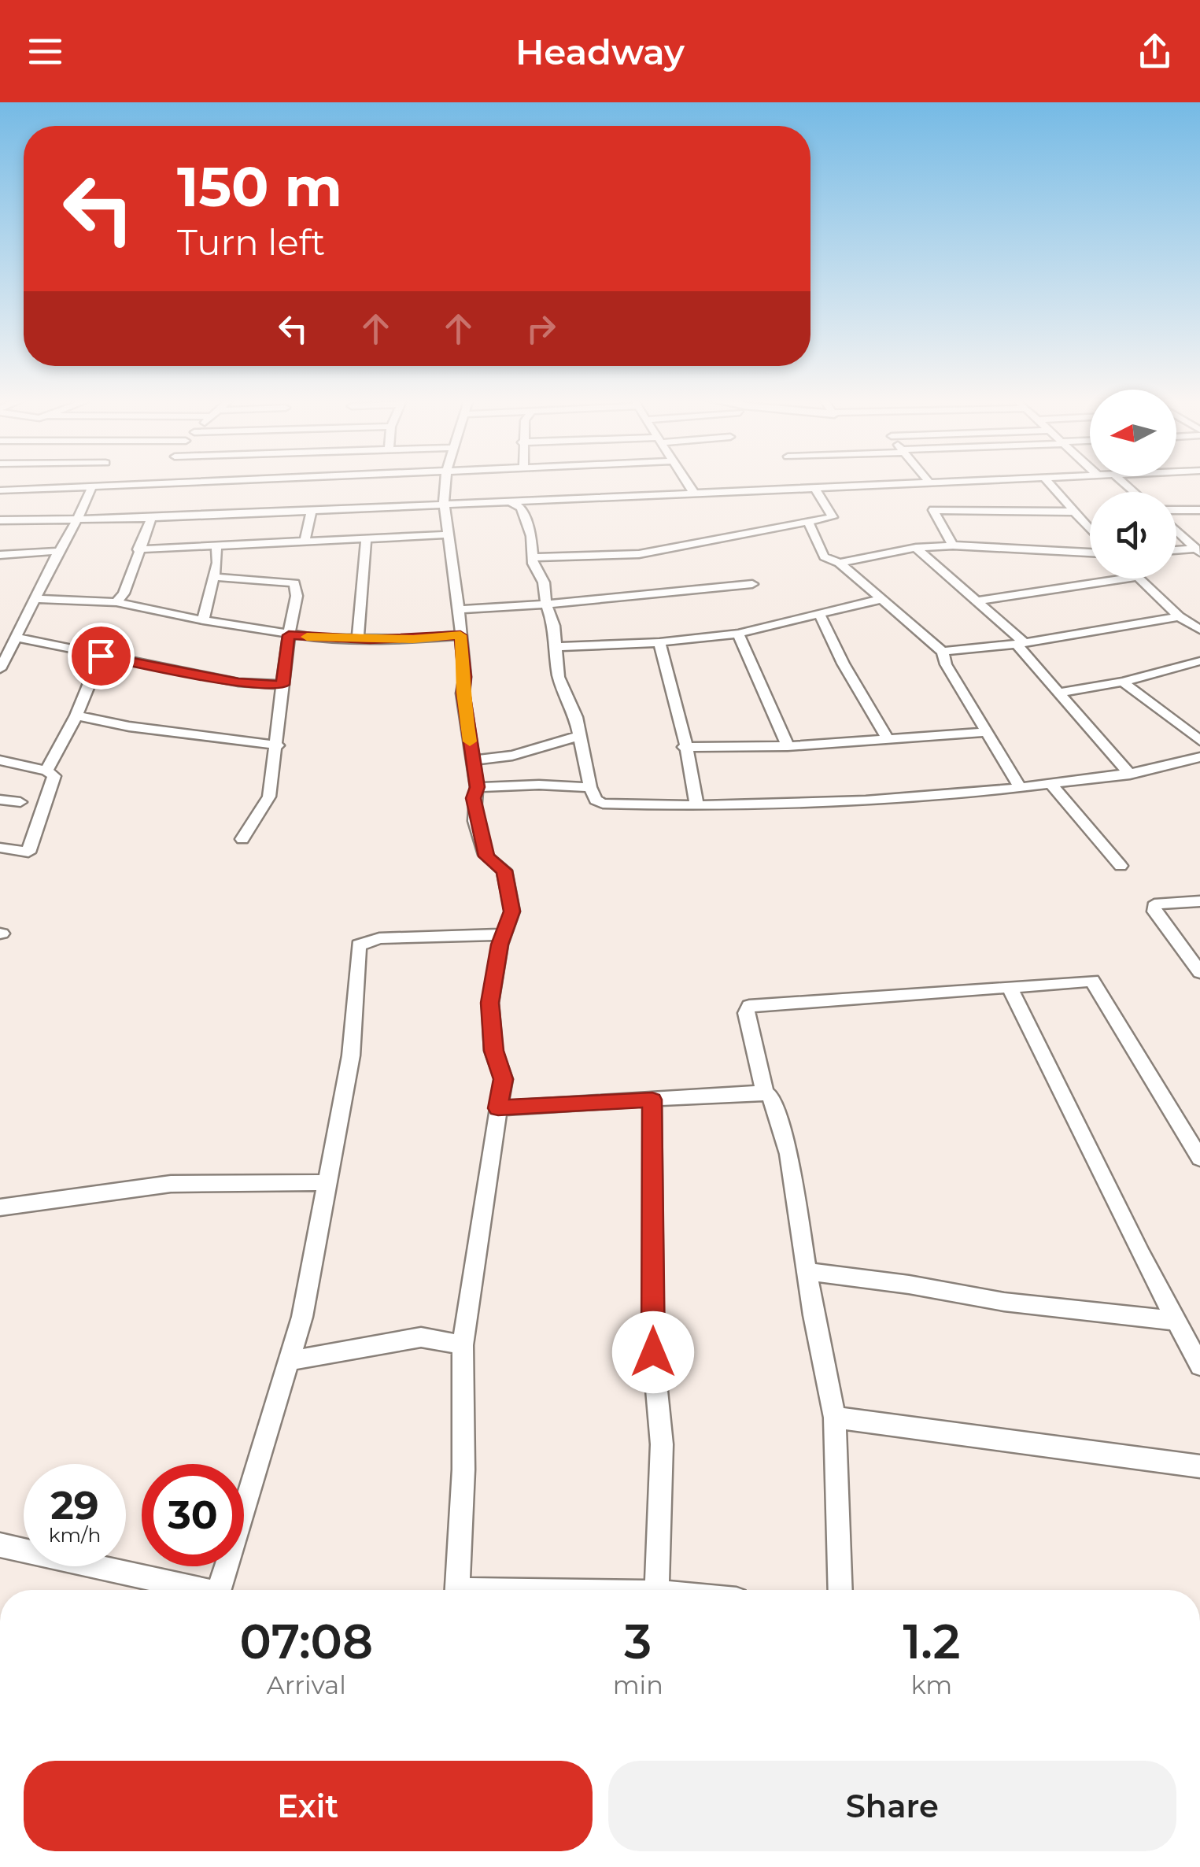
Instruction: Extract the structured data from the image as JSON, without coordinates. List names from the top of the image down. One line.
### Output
{"north":"left","page":{"header":"Headway","turn":["150 m","Turn left"],"speed":"29 km/h","limit":"30","eta":["07:08","Arrival","3","min","1.2","km"],"buttons":["Exit","Share"]}}
